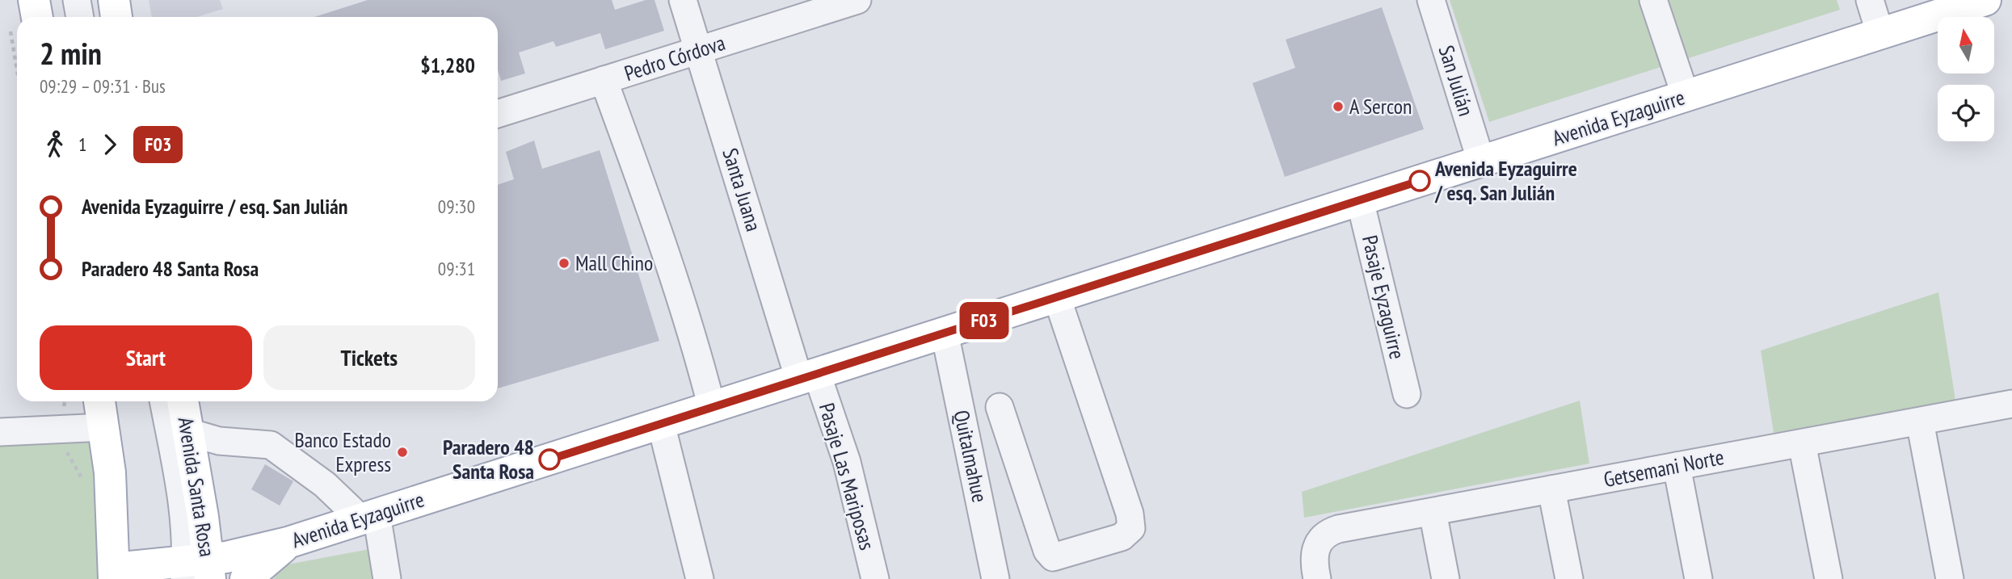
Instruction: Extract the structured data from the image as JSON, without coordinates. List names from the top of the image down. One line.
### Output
{"streets":{"main road":["Avenida Eyzaguirre","Avenida Santa Rosa"],"street":["Pedro Córdova","San Julián","Santa Juana","Pasaje Eyzaguirre","Quitalmahue","Getsemani Norte","Pasaje Las Mariposas"]},"crossings":[["Pedro Córdova","Santa Juana"],["San Julián","Avenida Eyzaguirre"],["Avenida Eyzaguirre","Santa Juana"],["Avenida Eyzaguirre","Pasaje Eyzaguirre"],["Avenida Eyzaguirre","Quitalmahue"],["Avenida Eyzaguirre","Pasaje Las Mariposas"],["Avenida Eyzaguirre","Avenida Santa Rosa"],["Santa Juana","Pasaje Las Mariposas"]],"places":["A Sercon","Avenida Eyzaguirre / esq. San Julián","Mall Chino","Banco Estado Express","Paradero 48 Santa Rosa"],"lines":["bus line F03"],"north":"top","page":{"on_map":"F03","heading":["2 min","09:29 – 09:31 · Bus","$1,280"],"legs":["1","F03"],"list":[{"name":"Avenida Eyzaguirre / esq. San Julián","value":"09:30"},{"name":"Paradero 48 Santa Rosa","value":"09:31"}],"buttons":["Start","Tickets"]}}
